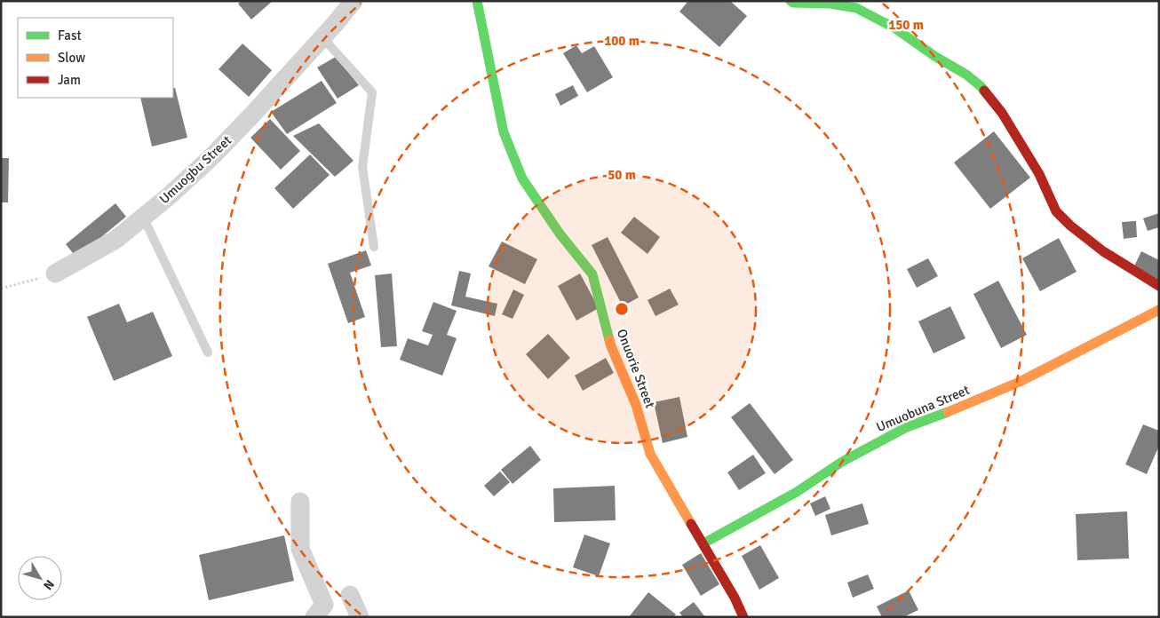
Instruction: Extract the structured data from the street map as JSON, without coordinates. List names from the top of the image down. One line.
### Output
{"streets":{"street":["Umuogbu Street","Onuorie Street","Umuobuna Street"]},"crossings":[["Onuorie Street","Umuobuna Street"]],"legend":["Fast","Slow","Jam"],"north":"bottom right","rings":["150 m","100 m","50 m"]}
